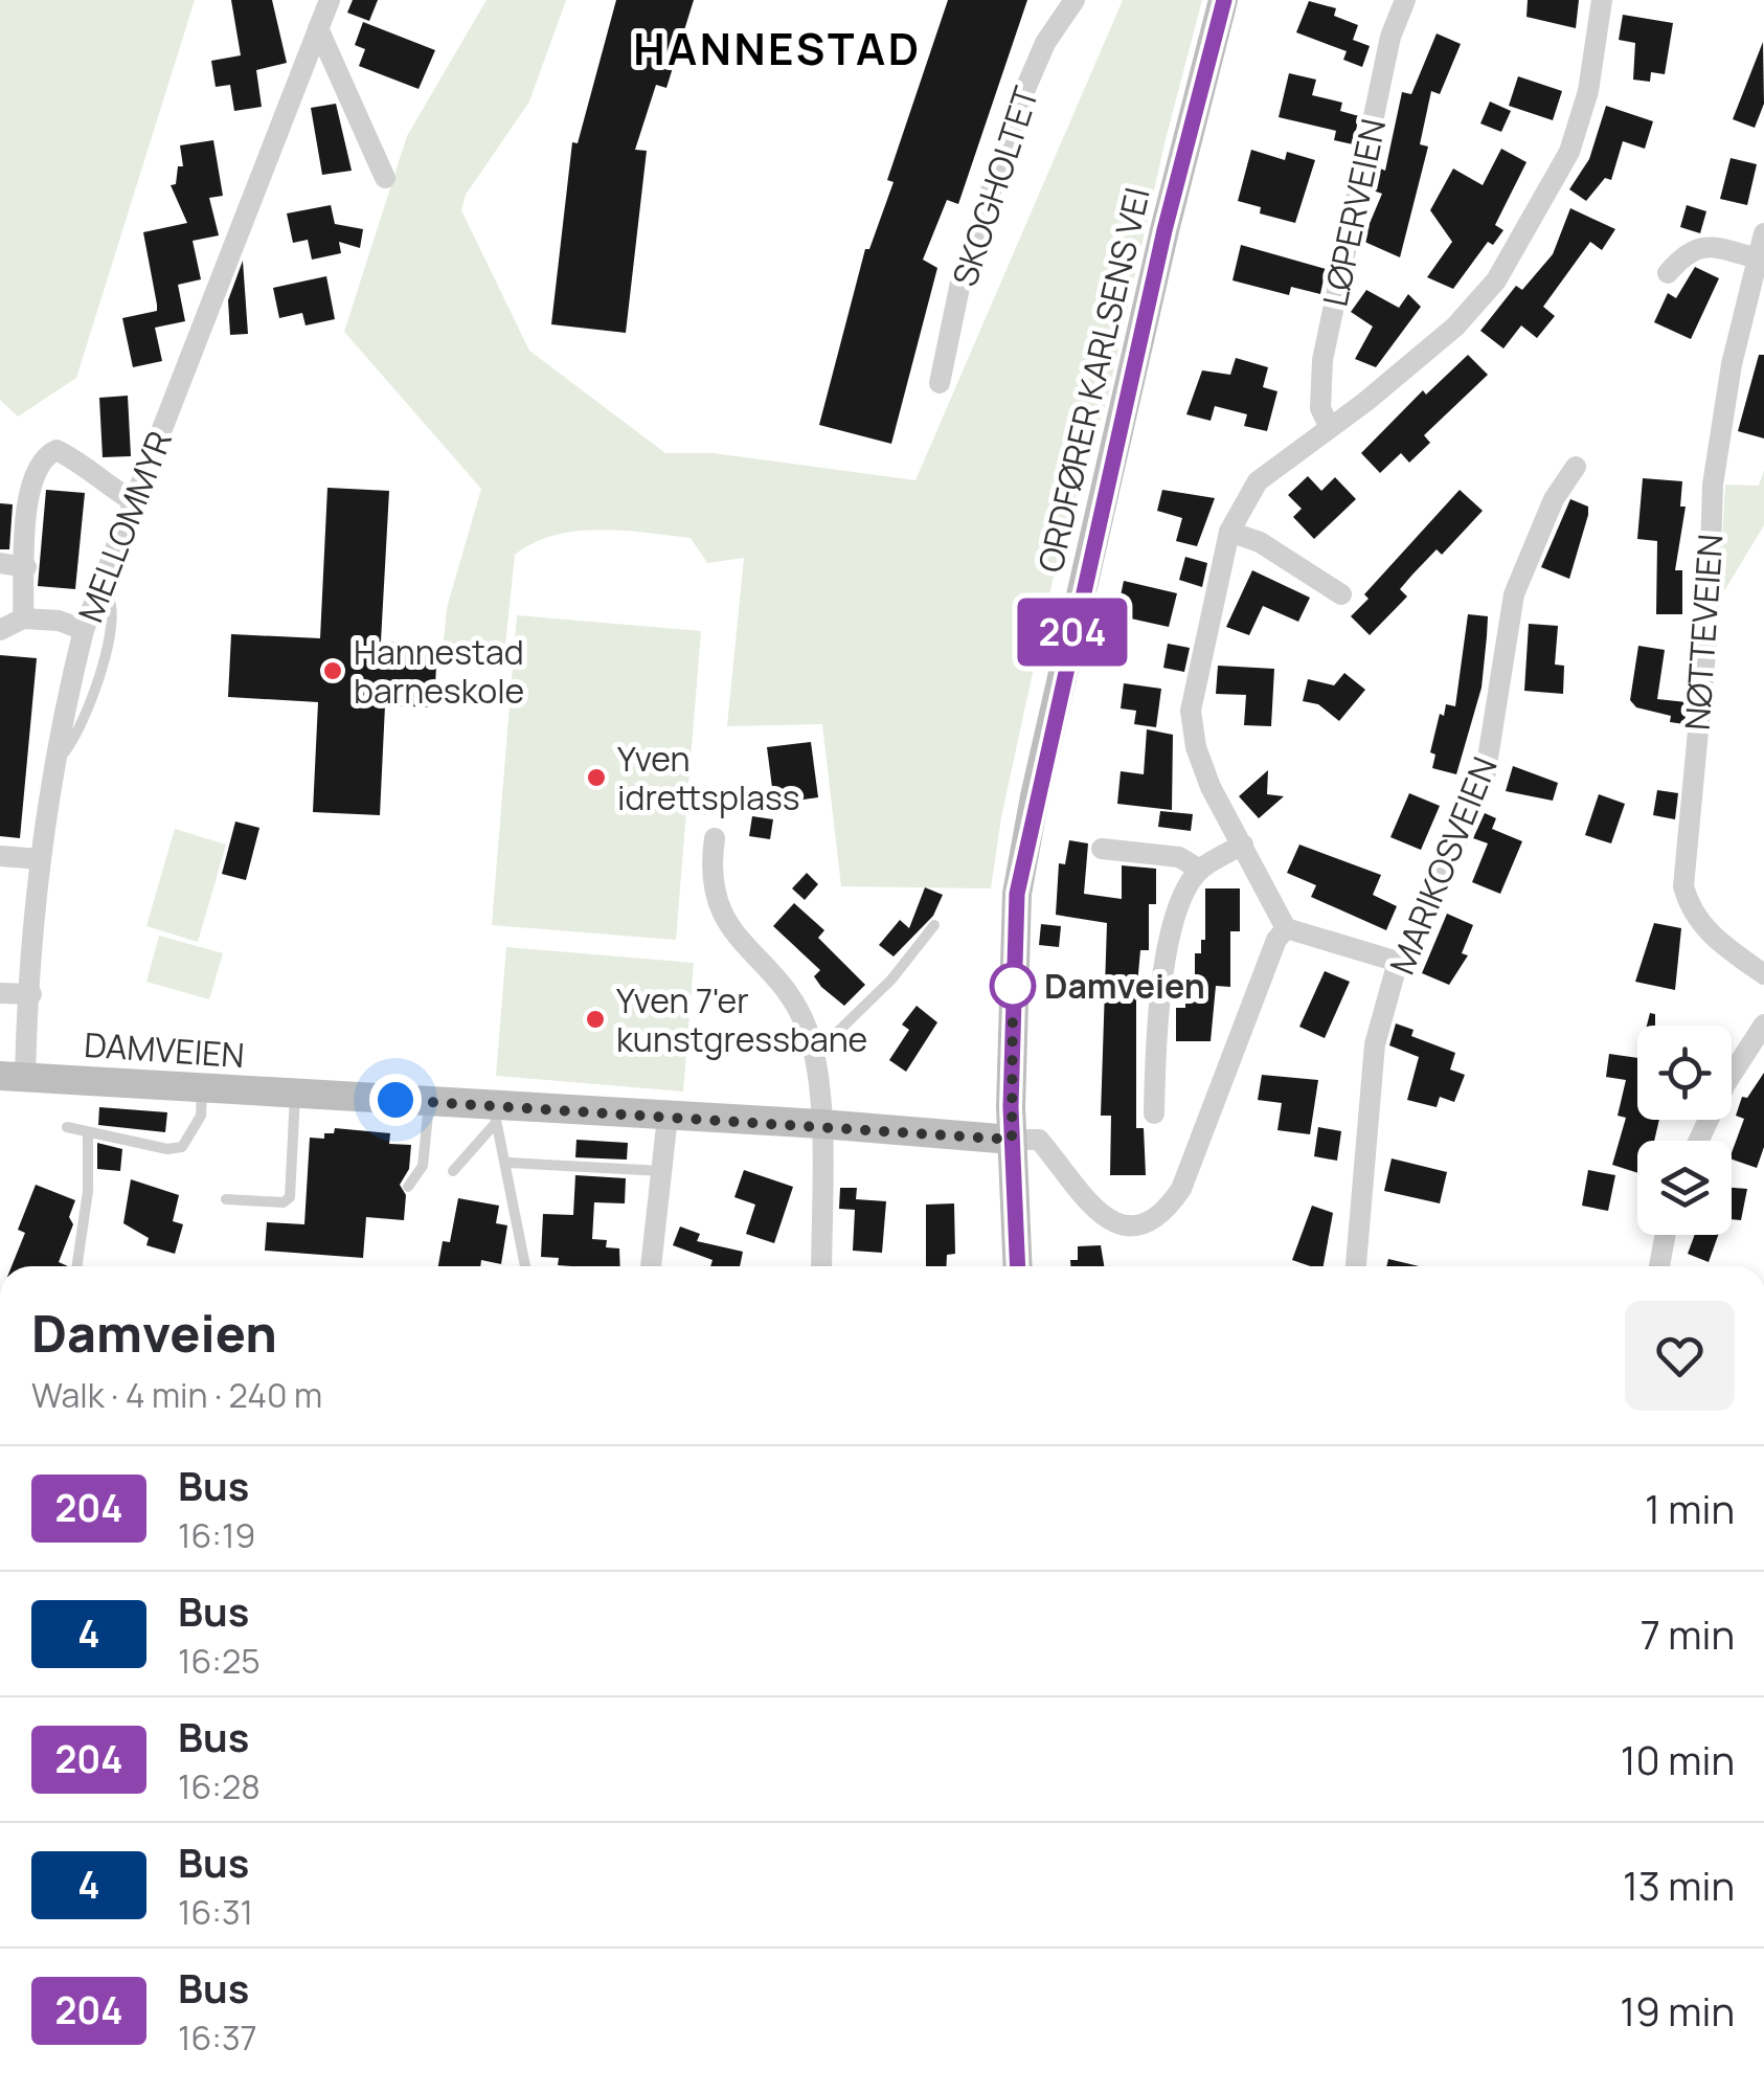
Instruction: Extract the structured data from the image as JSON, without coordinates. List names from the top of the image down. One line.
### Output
{"streets":{"street":["SKOGHOLTET","LØPERVEIEN","ORDFØRER KARLSENS VEI","MELLOMMYR","NØTTEVEIEN","MARIKOSVEIEN","DAMVEIEN"]},"crossings":[["ORDFØRER KARLSENS VEI","DAMVEIEN"],["MELLOMMYR","DAMVEIEN"]],"districts":["HANNESTAD"],"places":["Hannestad barneskole","Yven idrettsplass","Damveien","Yven 7'er kunstgressbane"],"lines":["bus line 204"],"page":{"on_map":"204","heading":["Damveien","Walk · 4 min · 240 m"],"list":[{"mark":"204","name":"Bus","note":"16:19","value":"1 min"},{"mark":"4","name":"Bus","note":"16:25","value":"7 min"},{"mark":"204","name":"Bus","note":"16:28","value":"10 min"},{"mark":"4","name":"Bus","note":"16:31","value":"13 min"},{"mark":"204","name":"Bus","note":"16:37","value":"19 min"}]}}
